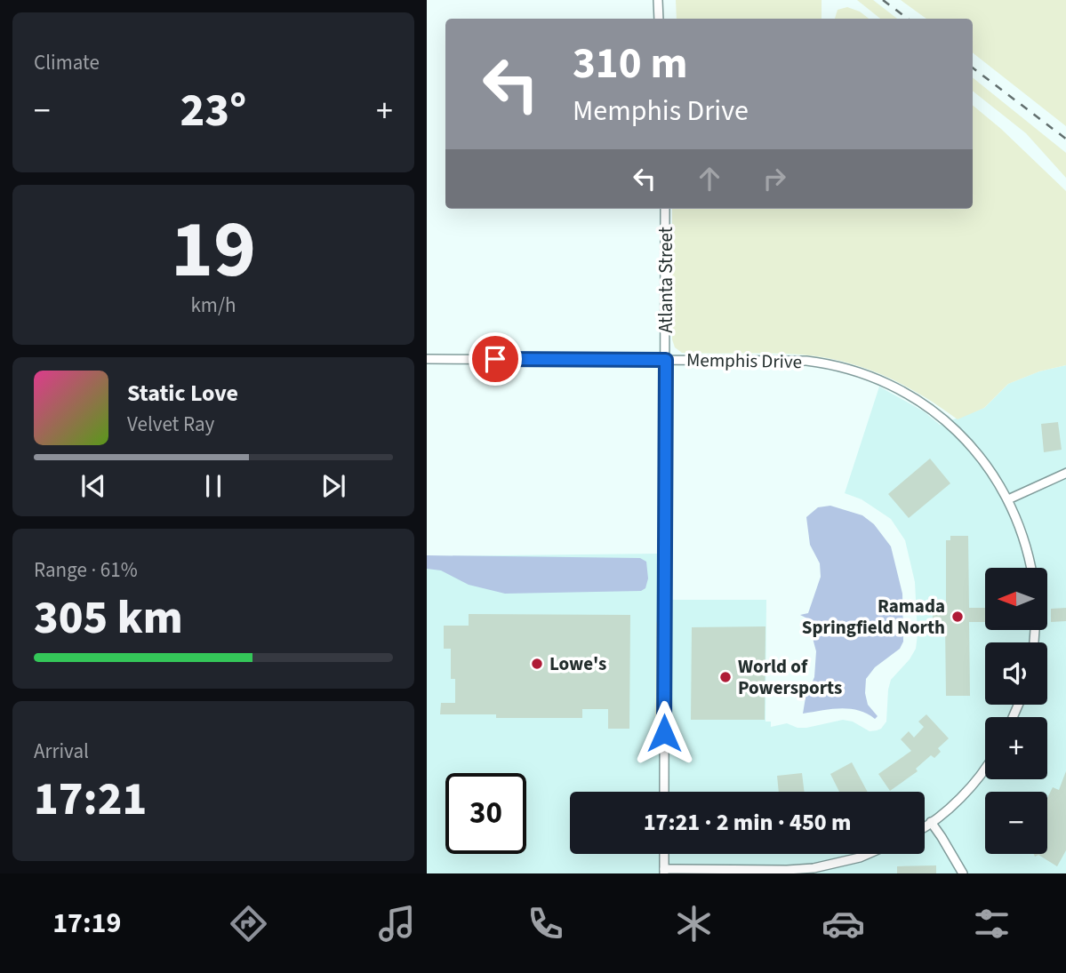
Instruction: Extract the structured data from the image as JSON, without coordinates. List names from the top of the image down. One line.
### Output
{"streets":{"street":["Atlanta Street","Memphis Drive"]},"crossings":[["Atlanta Street","Memphis Drive"]],"places":["Ramada Springfield North","Lowe's","World of Powersports"],"north":"left","page":{"tile":["Climate",["19","km/h"],["Range · 61%","305 km"],["Arrival","17:21"]],"turn":["310 m","Memphis Drive"],"heat":["−","23°","+"],"song":["Static Love","Velvet Ray"],"map_buttons":["+","−"],"limit":"30","trip":"17:21 · 2 min · 450 m","tabs":"17:19"}}
